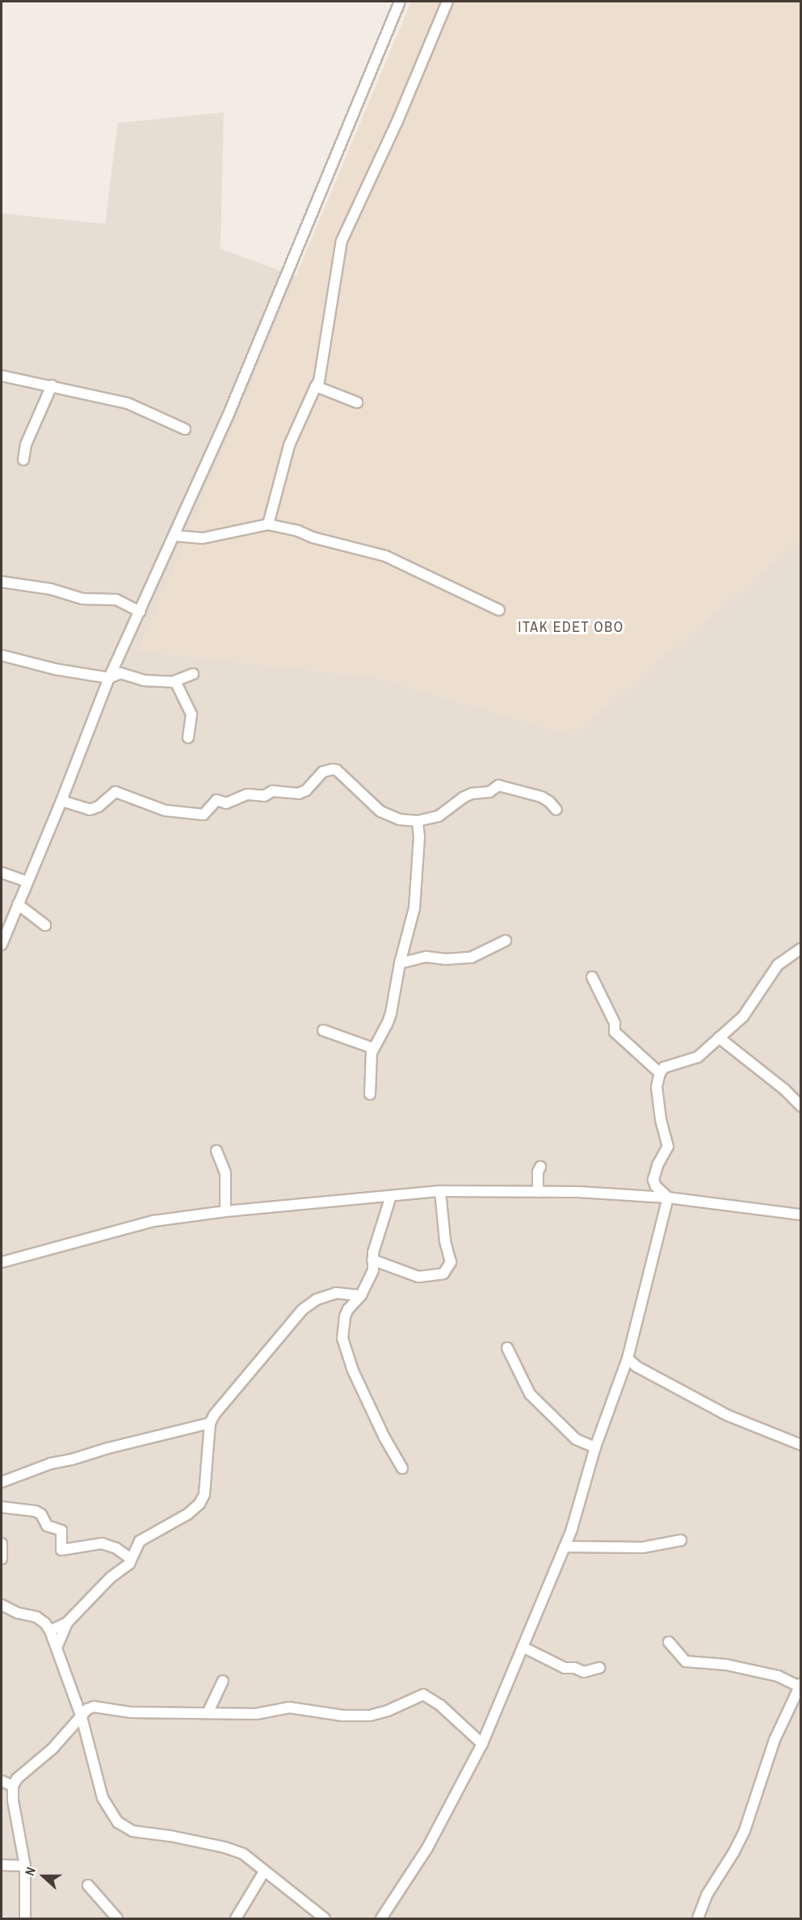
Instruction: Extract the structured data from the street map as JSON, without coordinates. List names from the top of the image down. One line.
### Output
{"districts":["ITAK EDET OBO"],"north":"left"}
